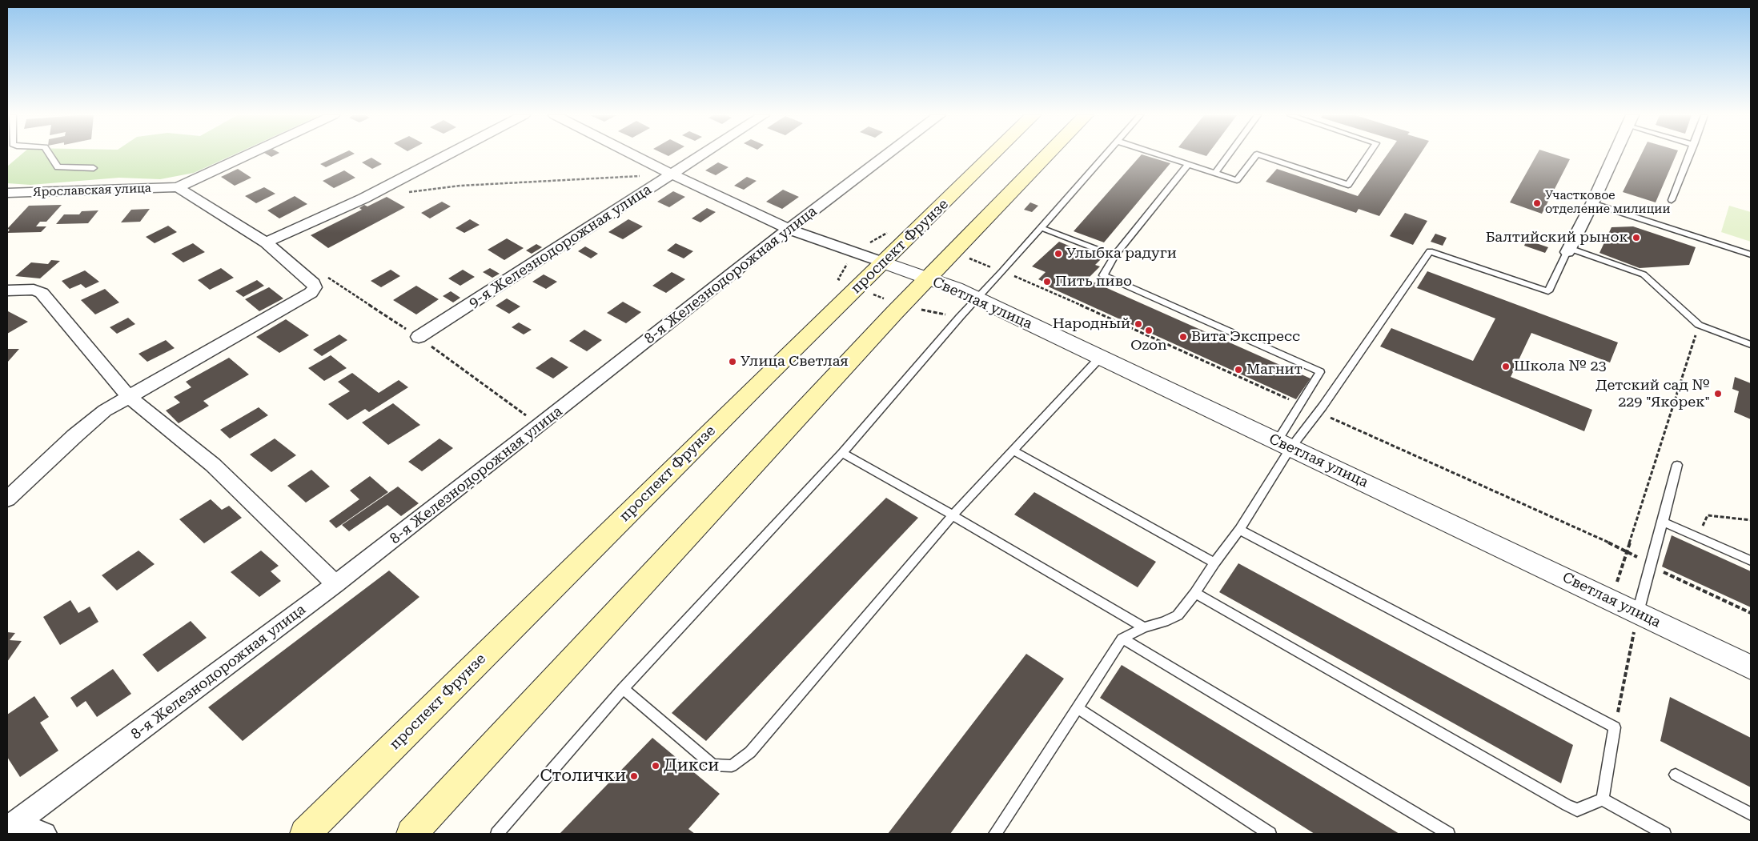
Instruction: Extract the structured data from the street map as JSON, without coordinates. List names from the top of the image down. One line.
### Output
{"streets":{"main road":["проспект Фрунзе"],"street":["Ярославская улица","9-я Железнодорожная улица","8-я Железнодорожная улица","Светлая улица"]},"crossings":[["проспект Фрунзе","Светлая улица"]],"places":["Участковое отделение милиции","Балтийский рынок","Улыбка радуги","Пить пиво","Народный","Ozon","Вита Экспресс","Улица Светлая","Школа № 23","Магнит","Детский сад № 229 \"Якорек\"","Дикси","Столички"]}
